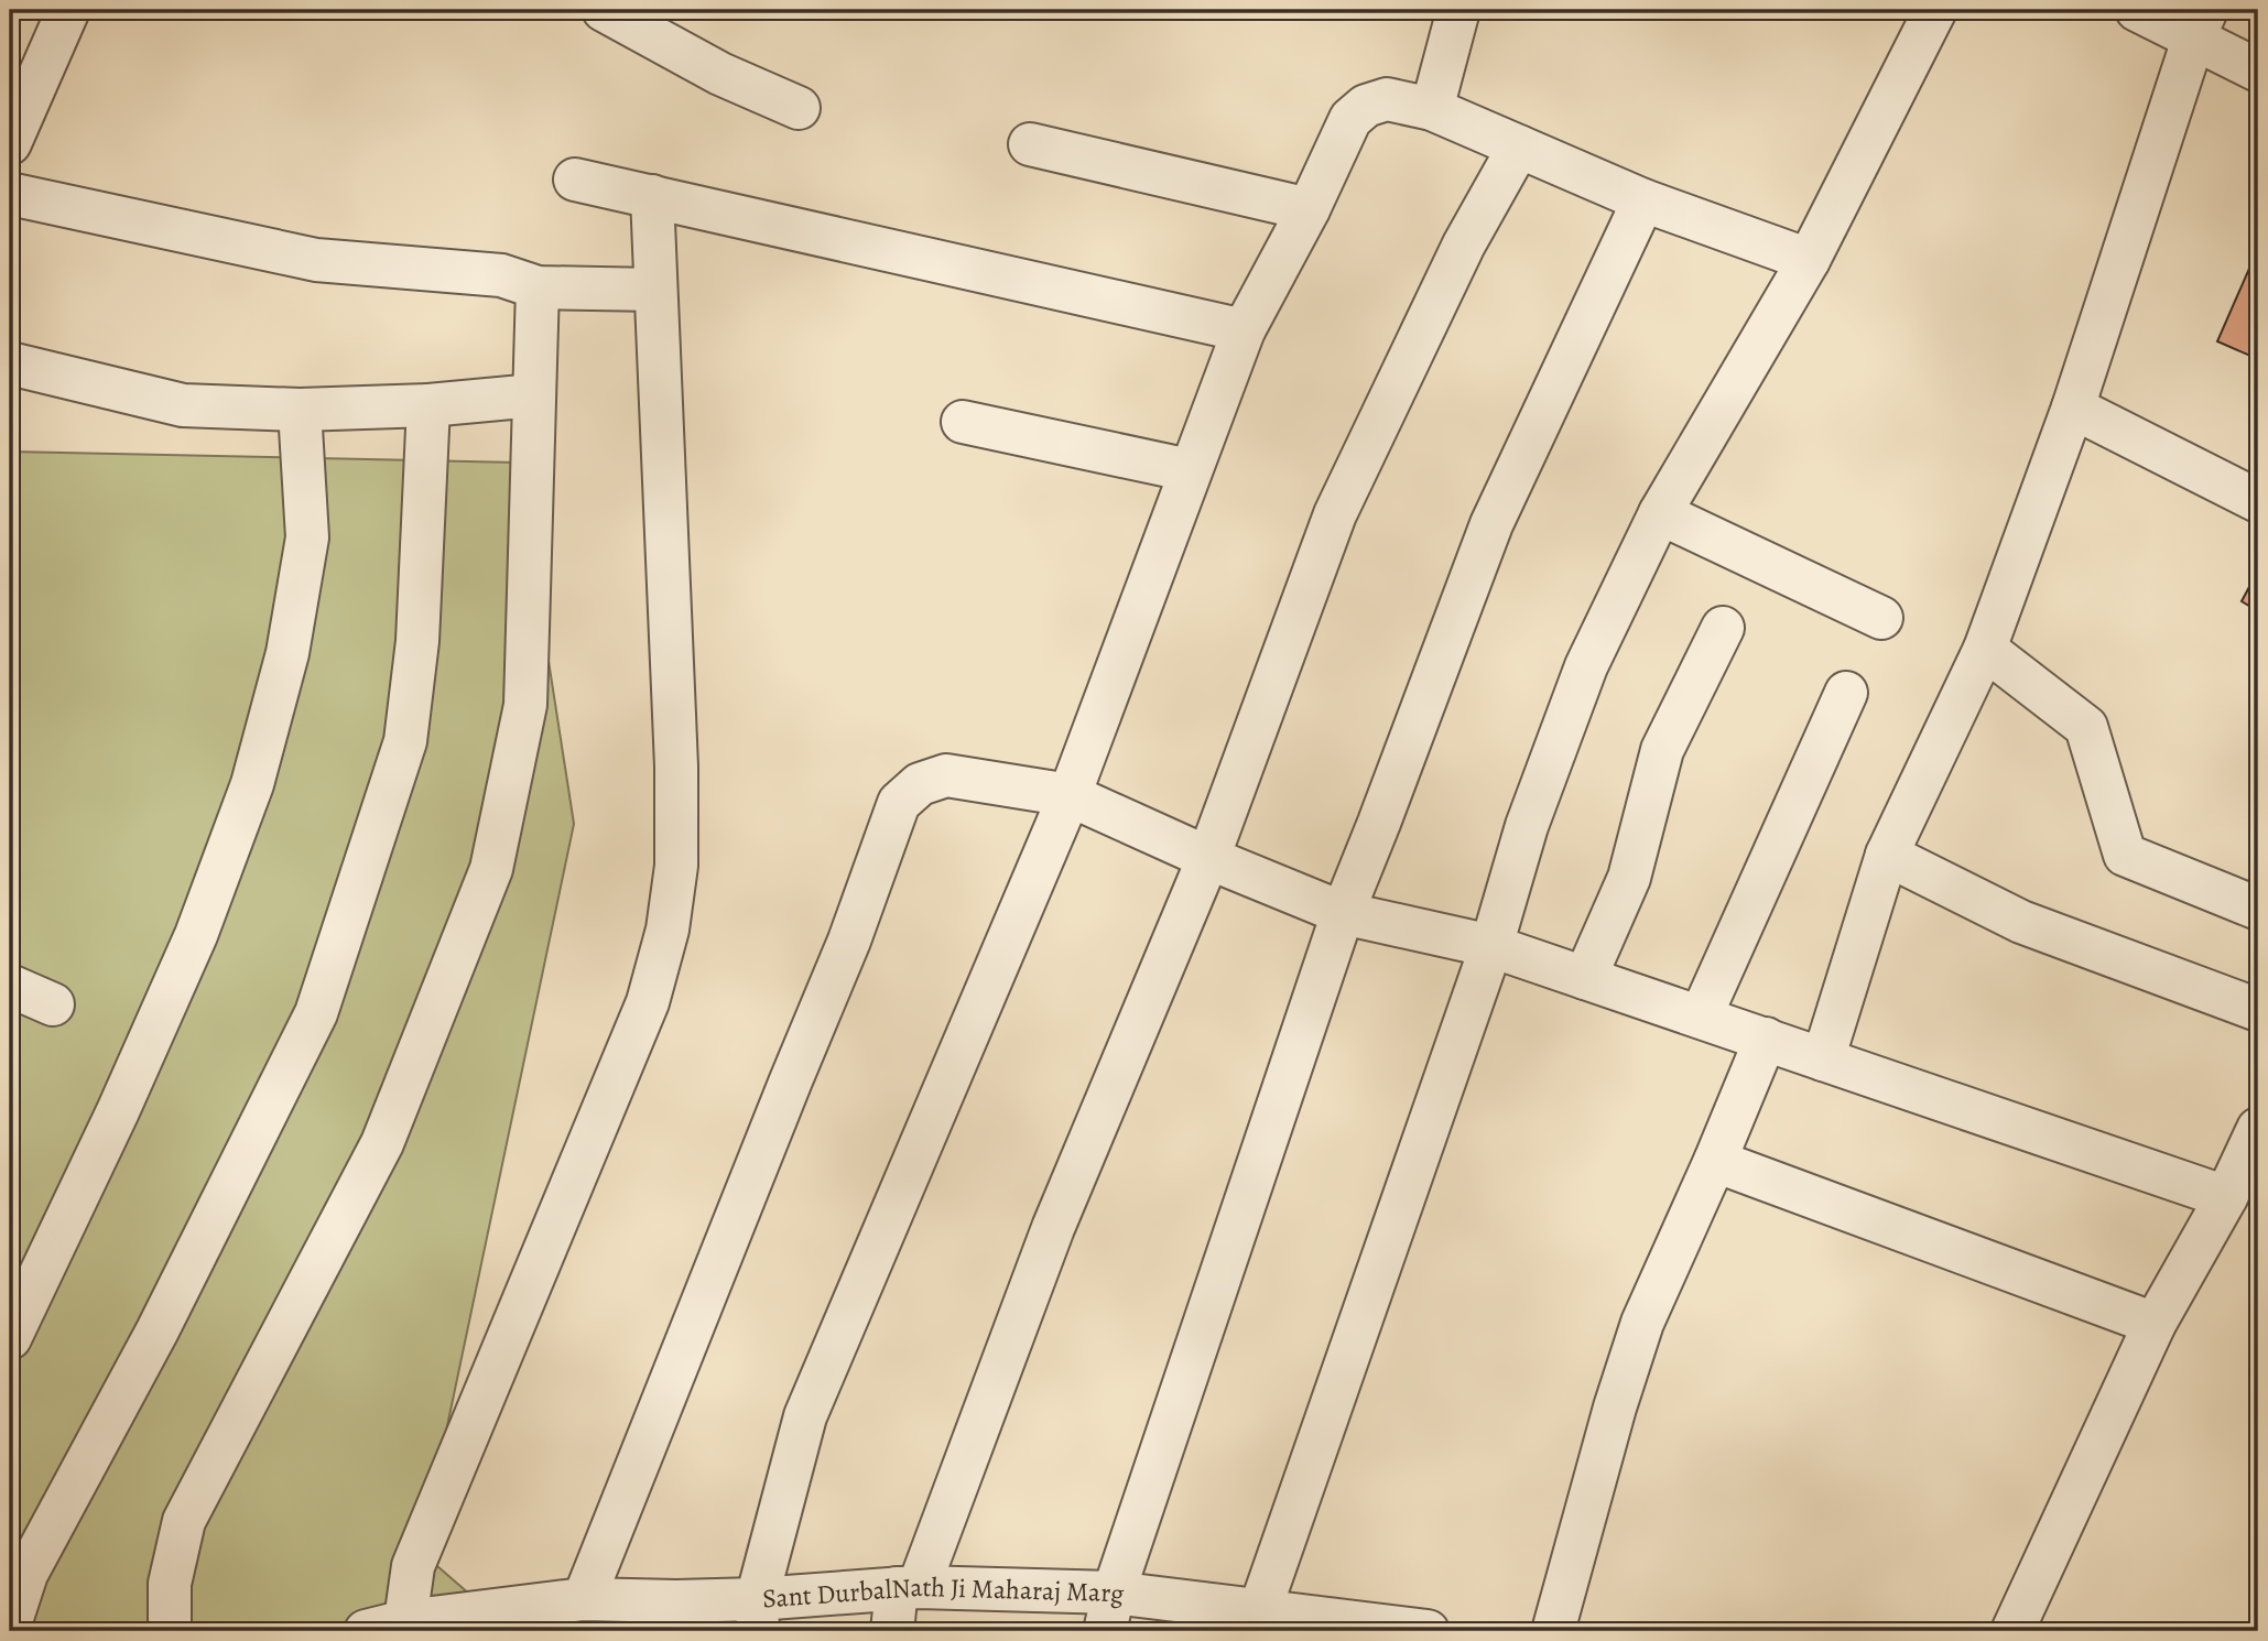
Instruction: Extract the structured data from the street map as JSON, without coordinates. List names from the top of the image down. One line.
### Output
{"streets":{"street":["Sant DurbalNath Ji Maharaj Marg"]}}
